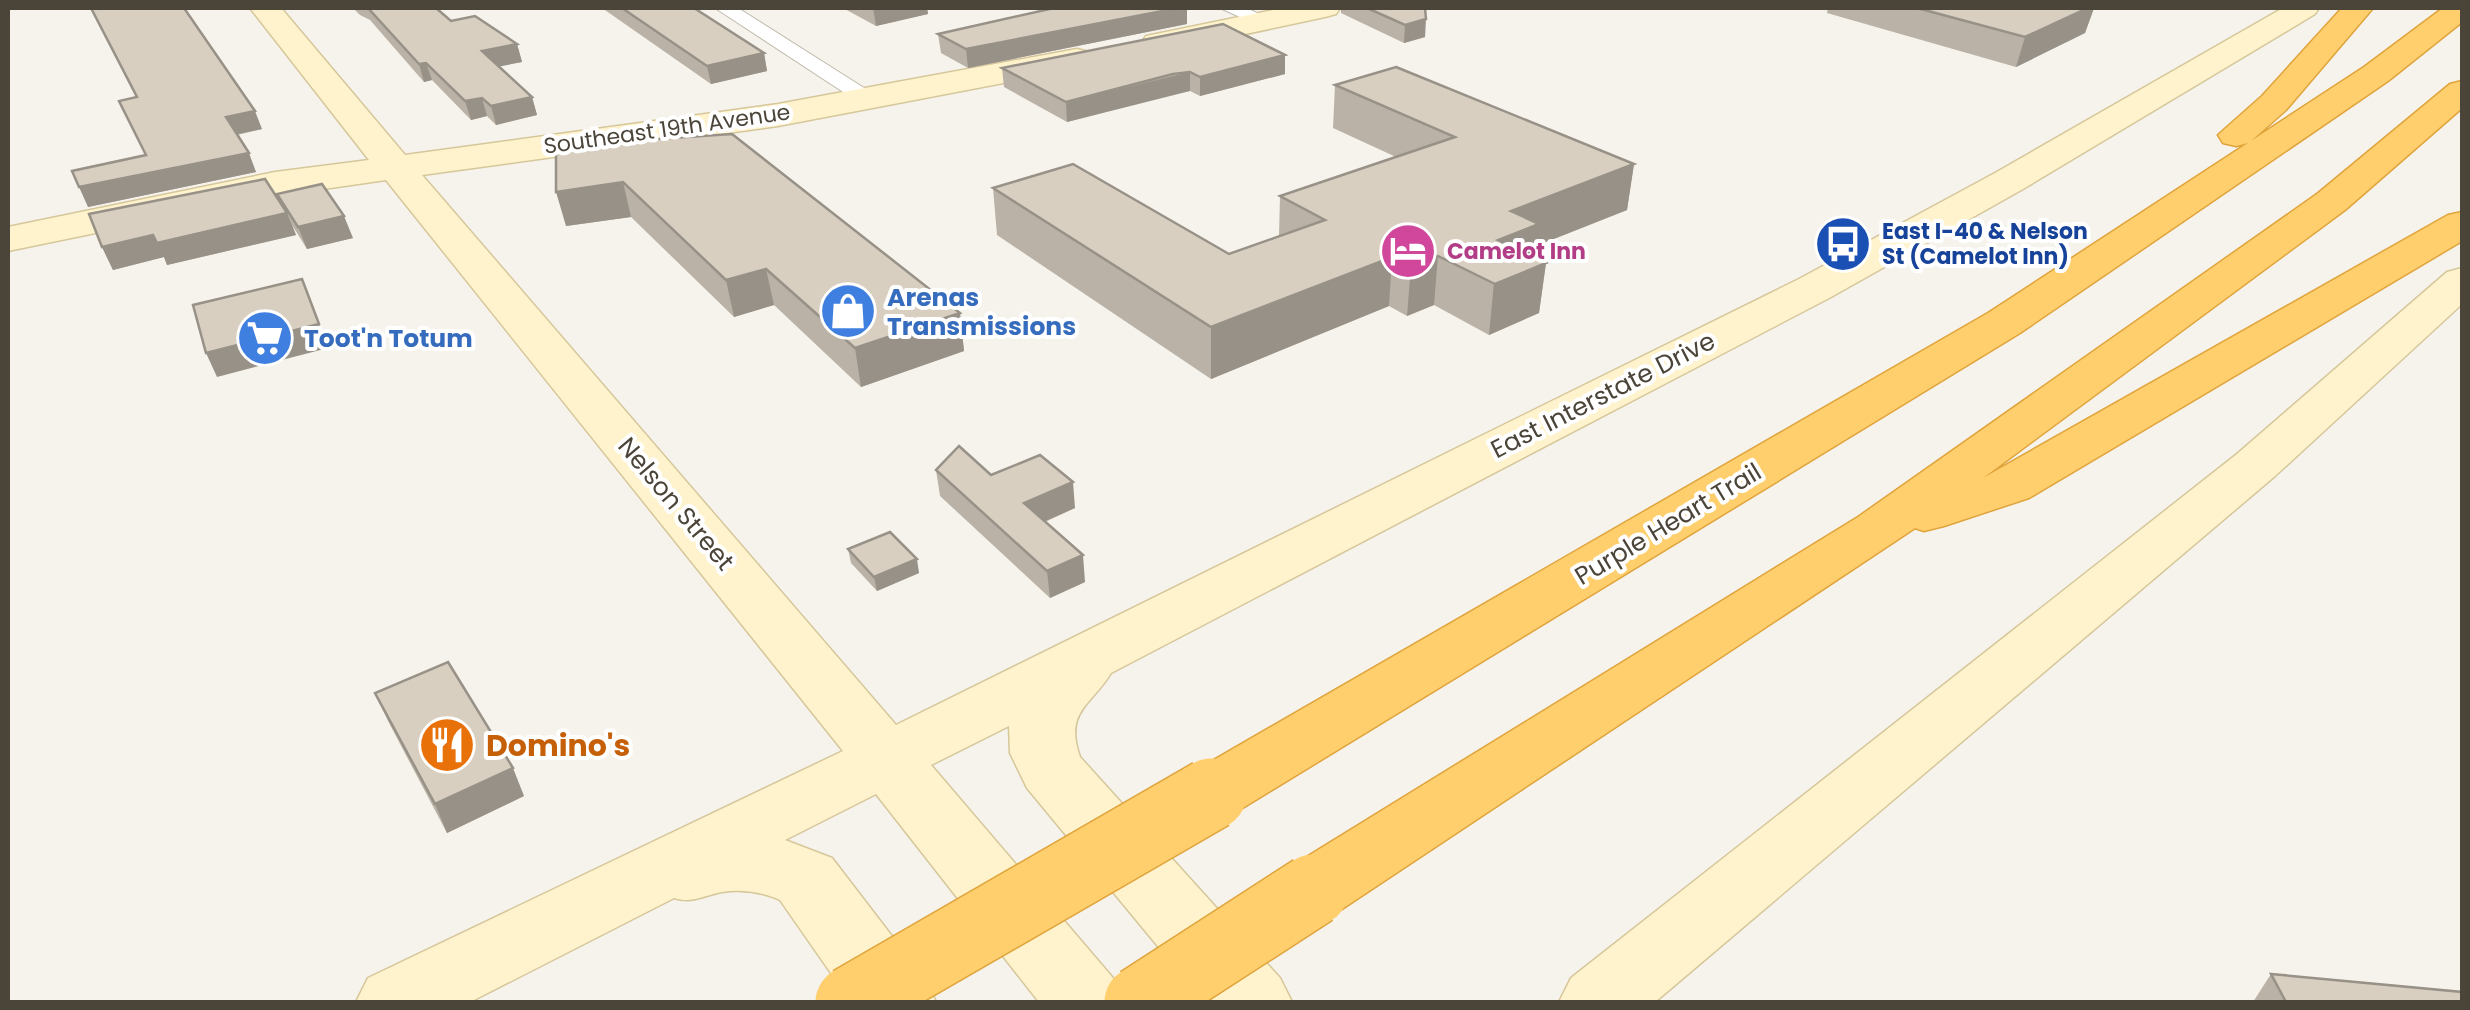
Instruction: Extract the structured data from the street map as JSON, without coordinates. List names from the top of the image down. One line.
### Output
{"streets":{"highway":["Purple Heart Trail"],"main road":["Southeast 19th Avenue","East Interstate Drive","Nelson Street"]},"crossings":[["Southeast 19th Avenue","Nelson Street"],["East Interstate Drive","Nelson Street"]],"places":{"bus stop":["East I-40 & Nelson St (Camelot Inn)"],"hotel":["Camelot Inn"],"shop":["Arenas Transmissions"],"supermarket":["Toot'n Totum"],"restaurant":["Domino's"]}}
